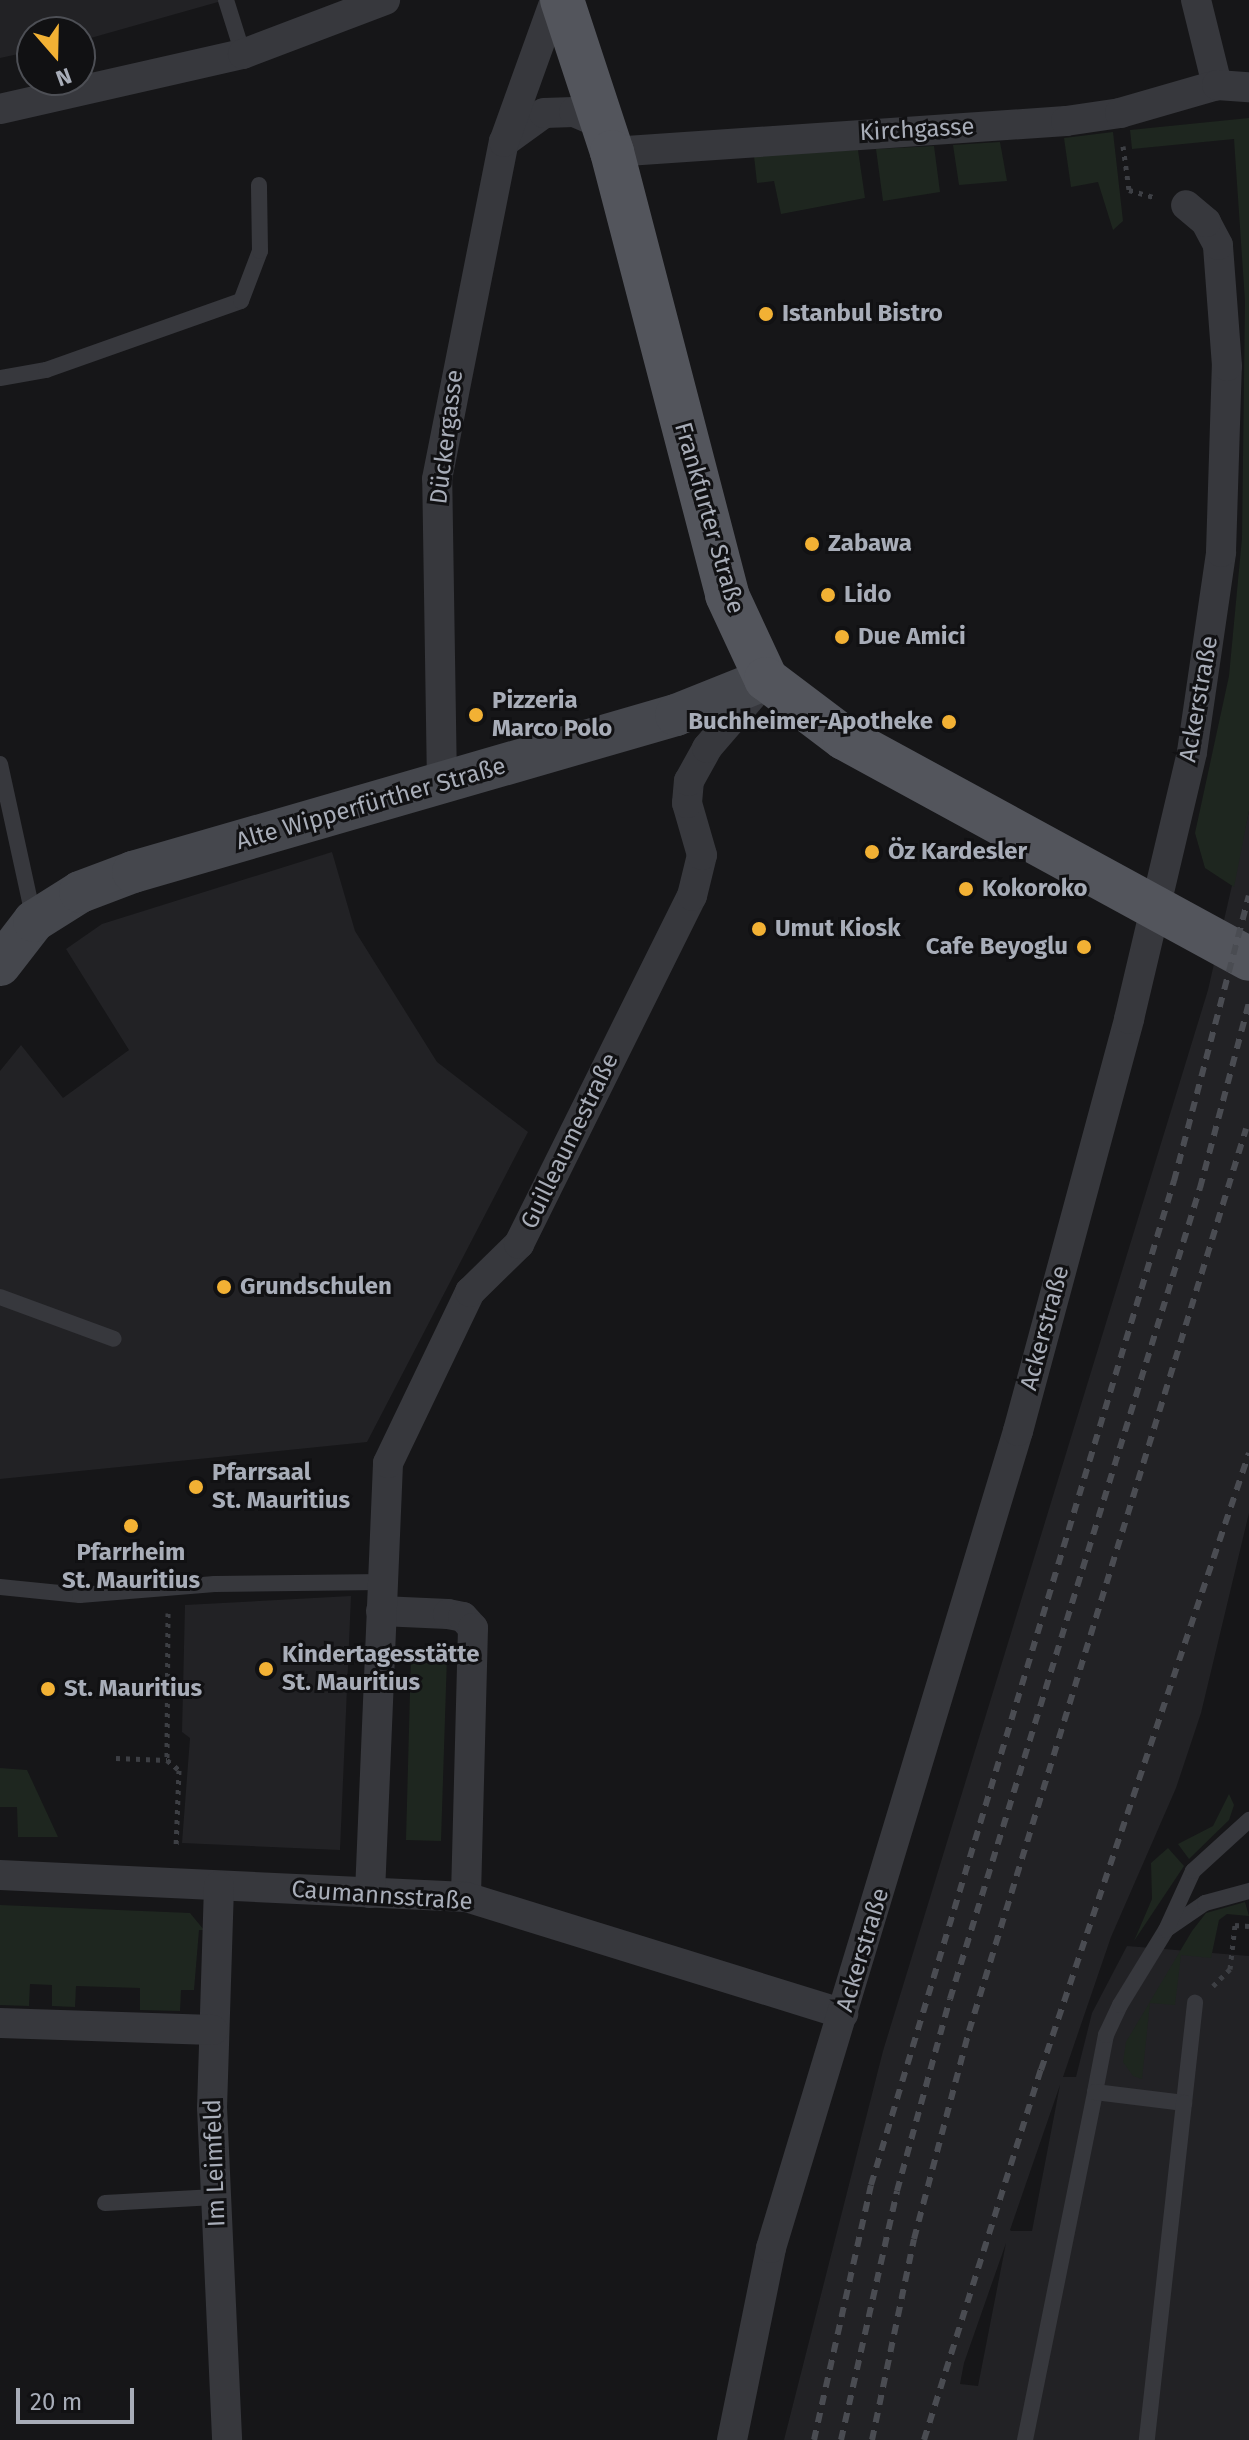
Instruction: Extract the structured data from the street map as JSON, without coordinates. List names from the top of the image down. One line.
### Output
{"streets":{"main road":["Frankfurter Straße"],"street":["Kirchgasse","Dückergasse","Ackerstraße","Alte Wipperfürther Straße","Guilleaumestraße","Caumannsstraße","Im Leimfeld"]},"crossings":[["Kirchgasse","Frankfurter Straße"],["Dückergasse","Alte Wipperfürther Straße"],["Frankfurter Straße","Ackerstraße"],["Frankfurter Straße","Alte Wipperfürther Straße"],["Frankfurter Straße","Guilleaumestraße"],["Ackerstraße","Caumannsstraße"],["Alte Wipperfürther Straße","Guilleaumestraße"],["Guilleaumestraße","Caumannsstraße"],["Caumannsstraße","Im Leimfeld"]],"places":["Istanbul Bistro","Zabawa","Lido","Due Amici","Pizzeria Marco Polo","Buchheimer-Apotheke","Öz Kardesler","Kokoroko","Umut Kiosk","Cafe Beyoglu","Grundschulen","Pfarrsaal St. Mauritius","Pfarrheim St. Mauritius","Kindertagesstätte St. Mauritius","St. Mauritius"],"scale_bar":"20 m","north":"bottom"}
